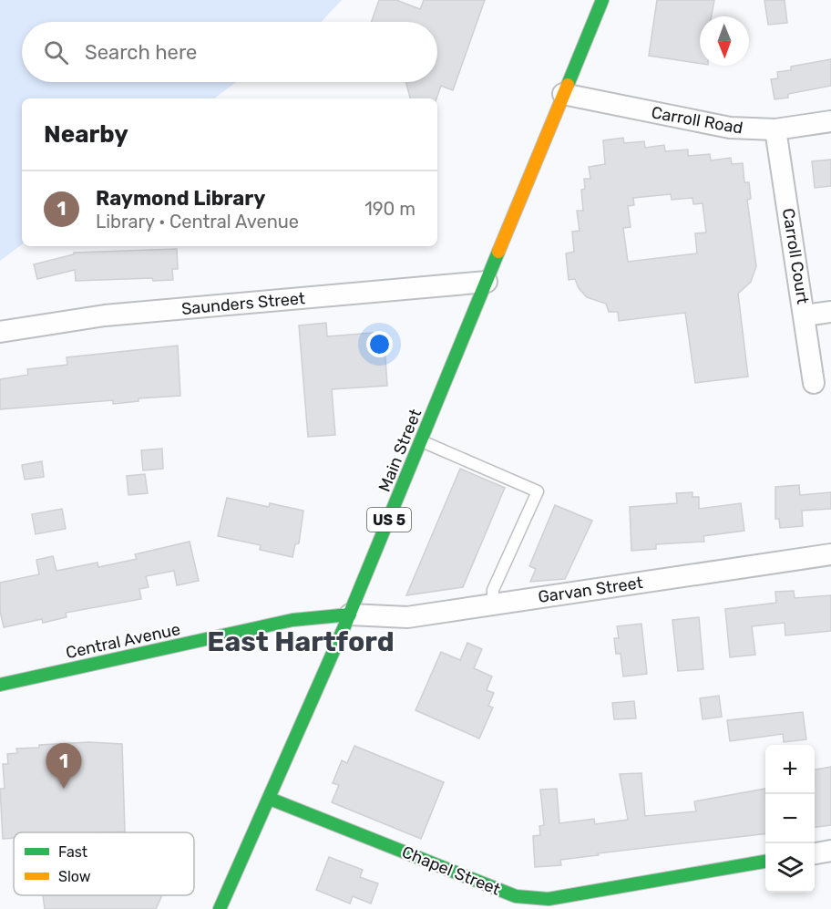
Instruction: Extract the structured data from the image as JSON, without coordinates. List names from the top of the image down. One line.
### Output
{"streets":{"main road":["Main Street","US 5","Central Avenue","Chapel Street"],"street":["Carroll Road","Carroll Court","Saunders Street","Garvan Street"]},"crossings":[["Carroll Road","Carroll Court"],["Carroll Road","Main Street"],["Saunders Street","Main Street"],["Main Street","Garvan Street"],["Main Street","Central Avenue"],["Main Street","Chapel Street"],["Garvan Street","Central Avenue"]],"districts":["East Hartford"],"legend":["Fast","Slow"],"north":"bottom","page":{"search":"Search here","heading":"Nearby","list":[{"mark":"1","name":"Raymond Library","note":"Library · Central Avenue","value":"190 m"}],"pins":"1","map_buttons":["+","−"]}}
